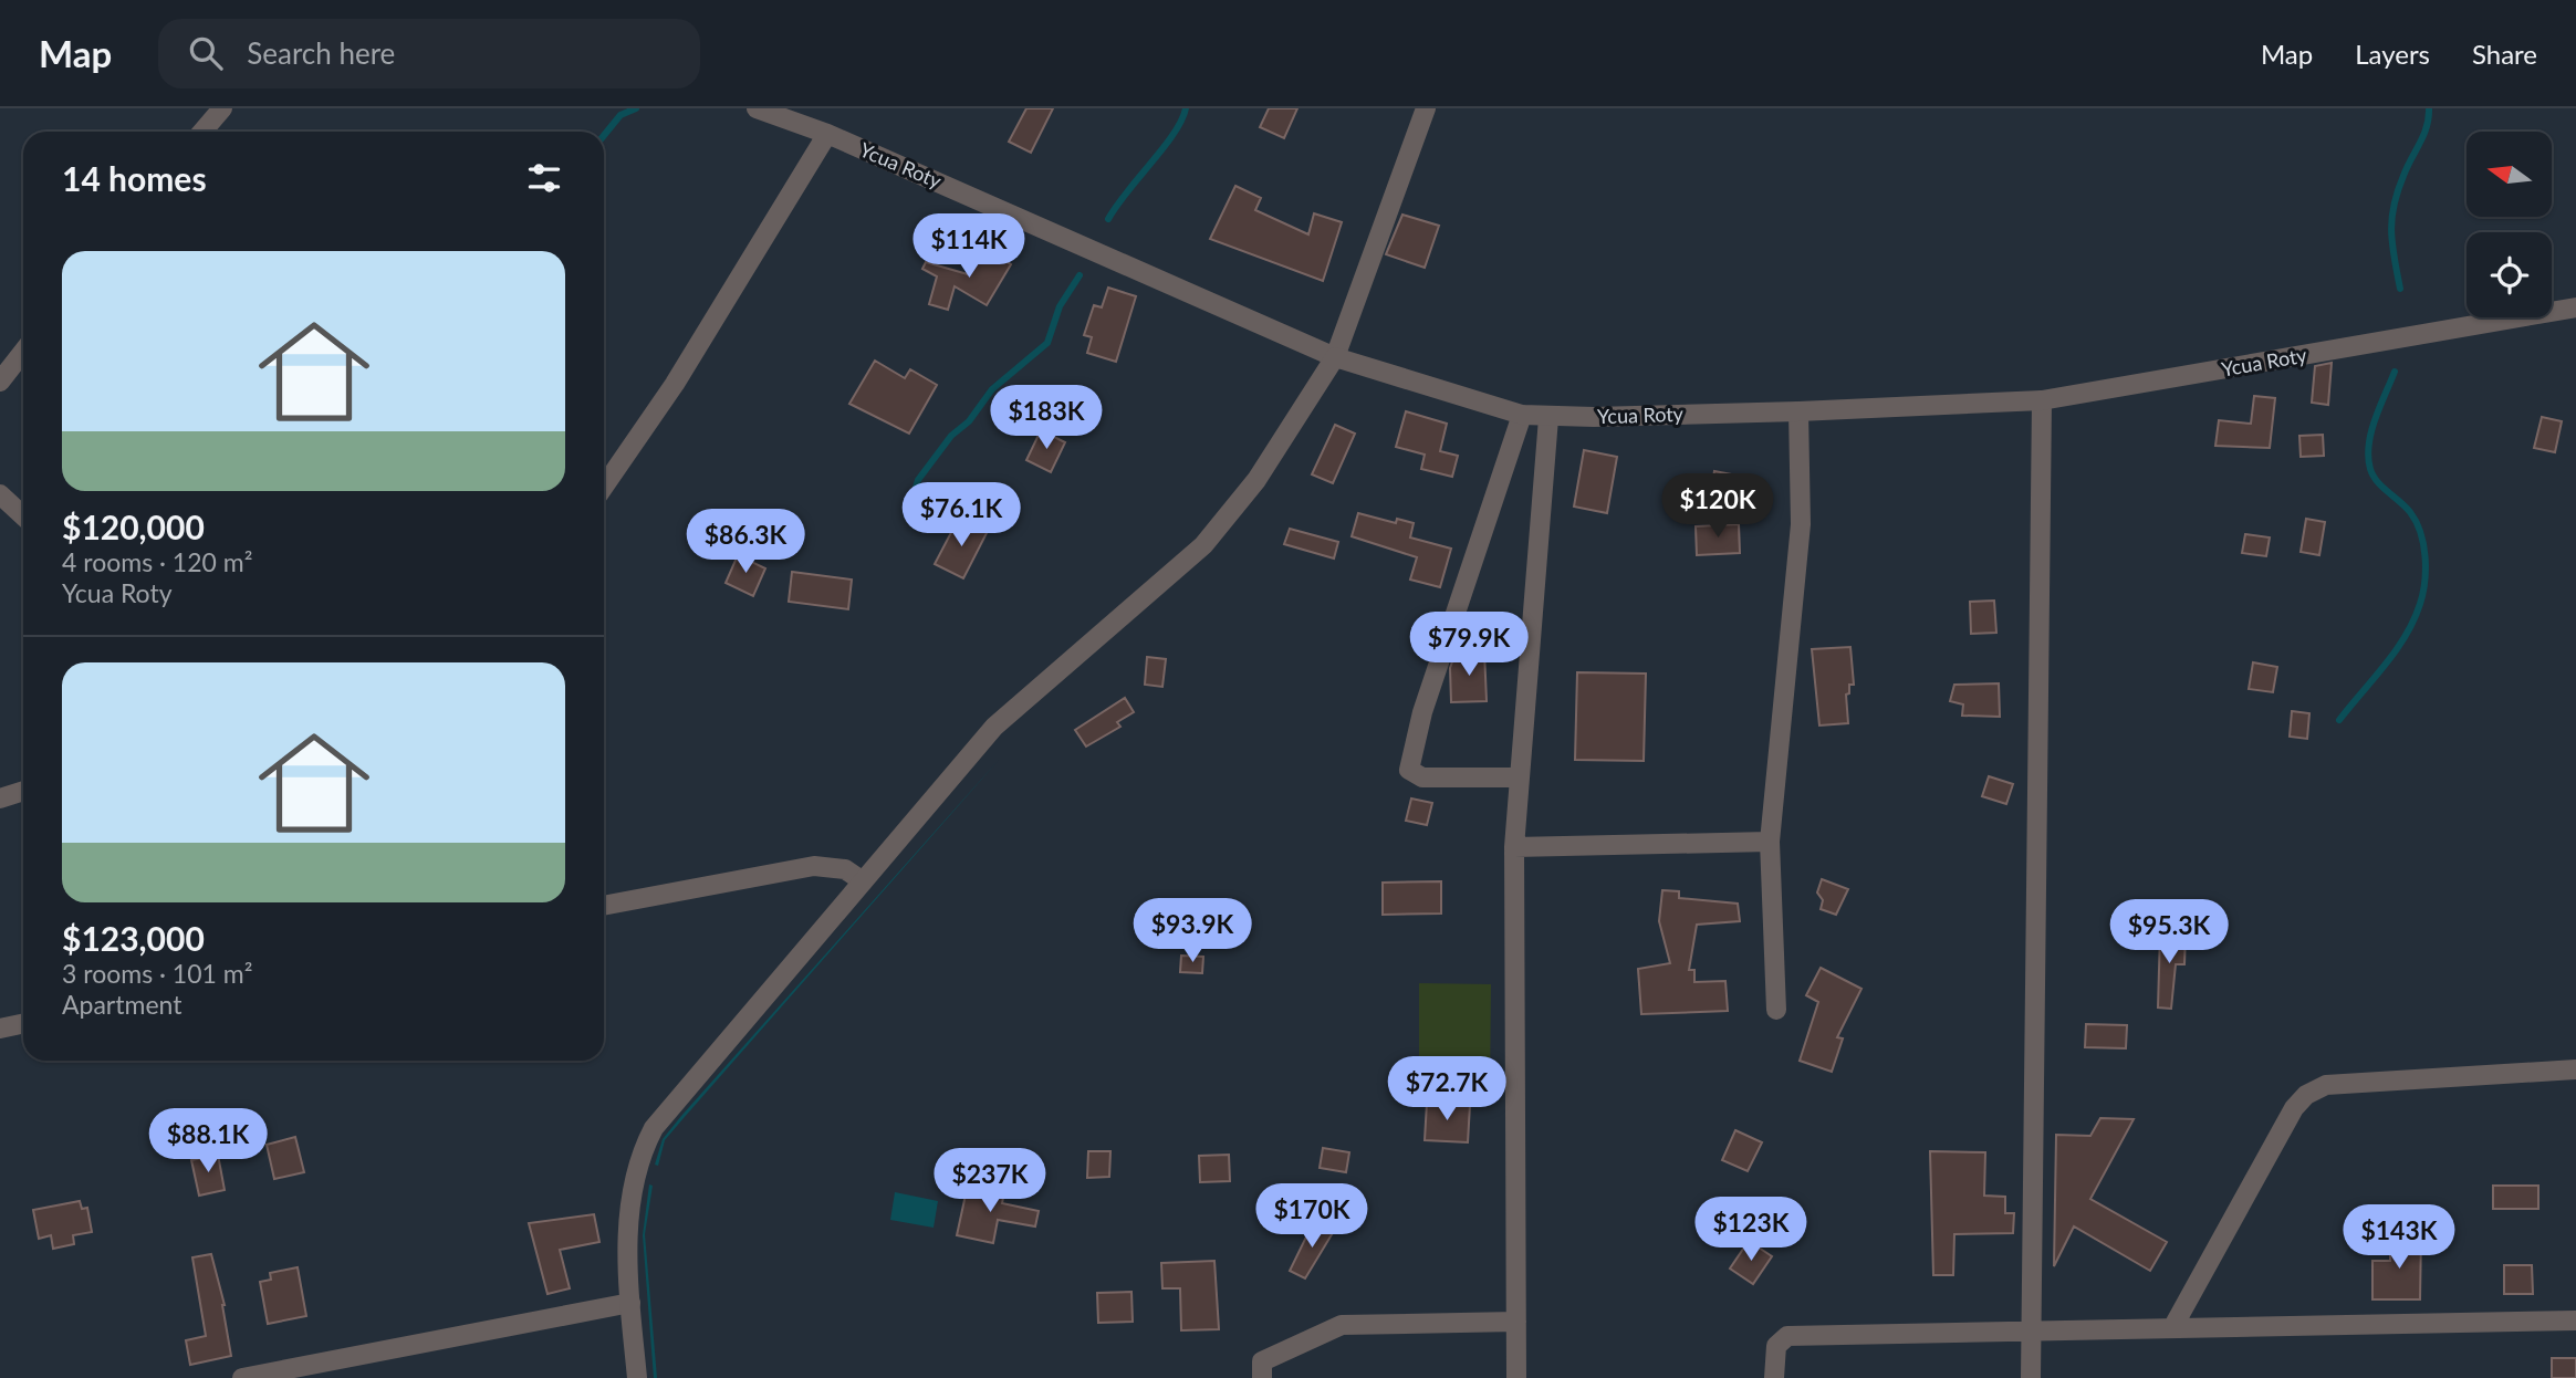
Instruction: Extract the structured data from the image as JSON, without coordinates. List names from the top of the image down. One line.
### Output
{"streets":{"street":["Ycua Roty"]},"north":"left","page":{"header":"Map","search":"Search here","nav":["Map","Layers","Share"],"heading":"14 homes","price":["$114K","$183K","$120K","$76.1K","$86.3K","$79.9K","$93.9K","$95.3K","$72.7K","$88.1K","$237K","$170K","$123K","$143K"],"list":[{"name":"$120,000","note":"4 rooms · 120 m² · Ycua Roty"},{"name":"$123,000","note":"3 rooms · 101 m² · Apartment"}]}}
